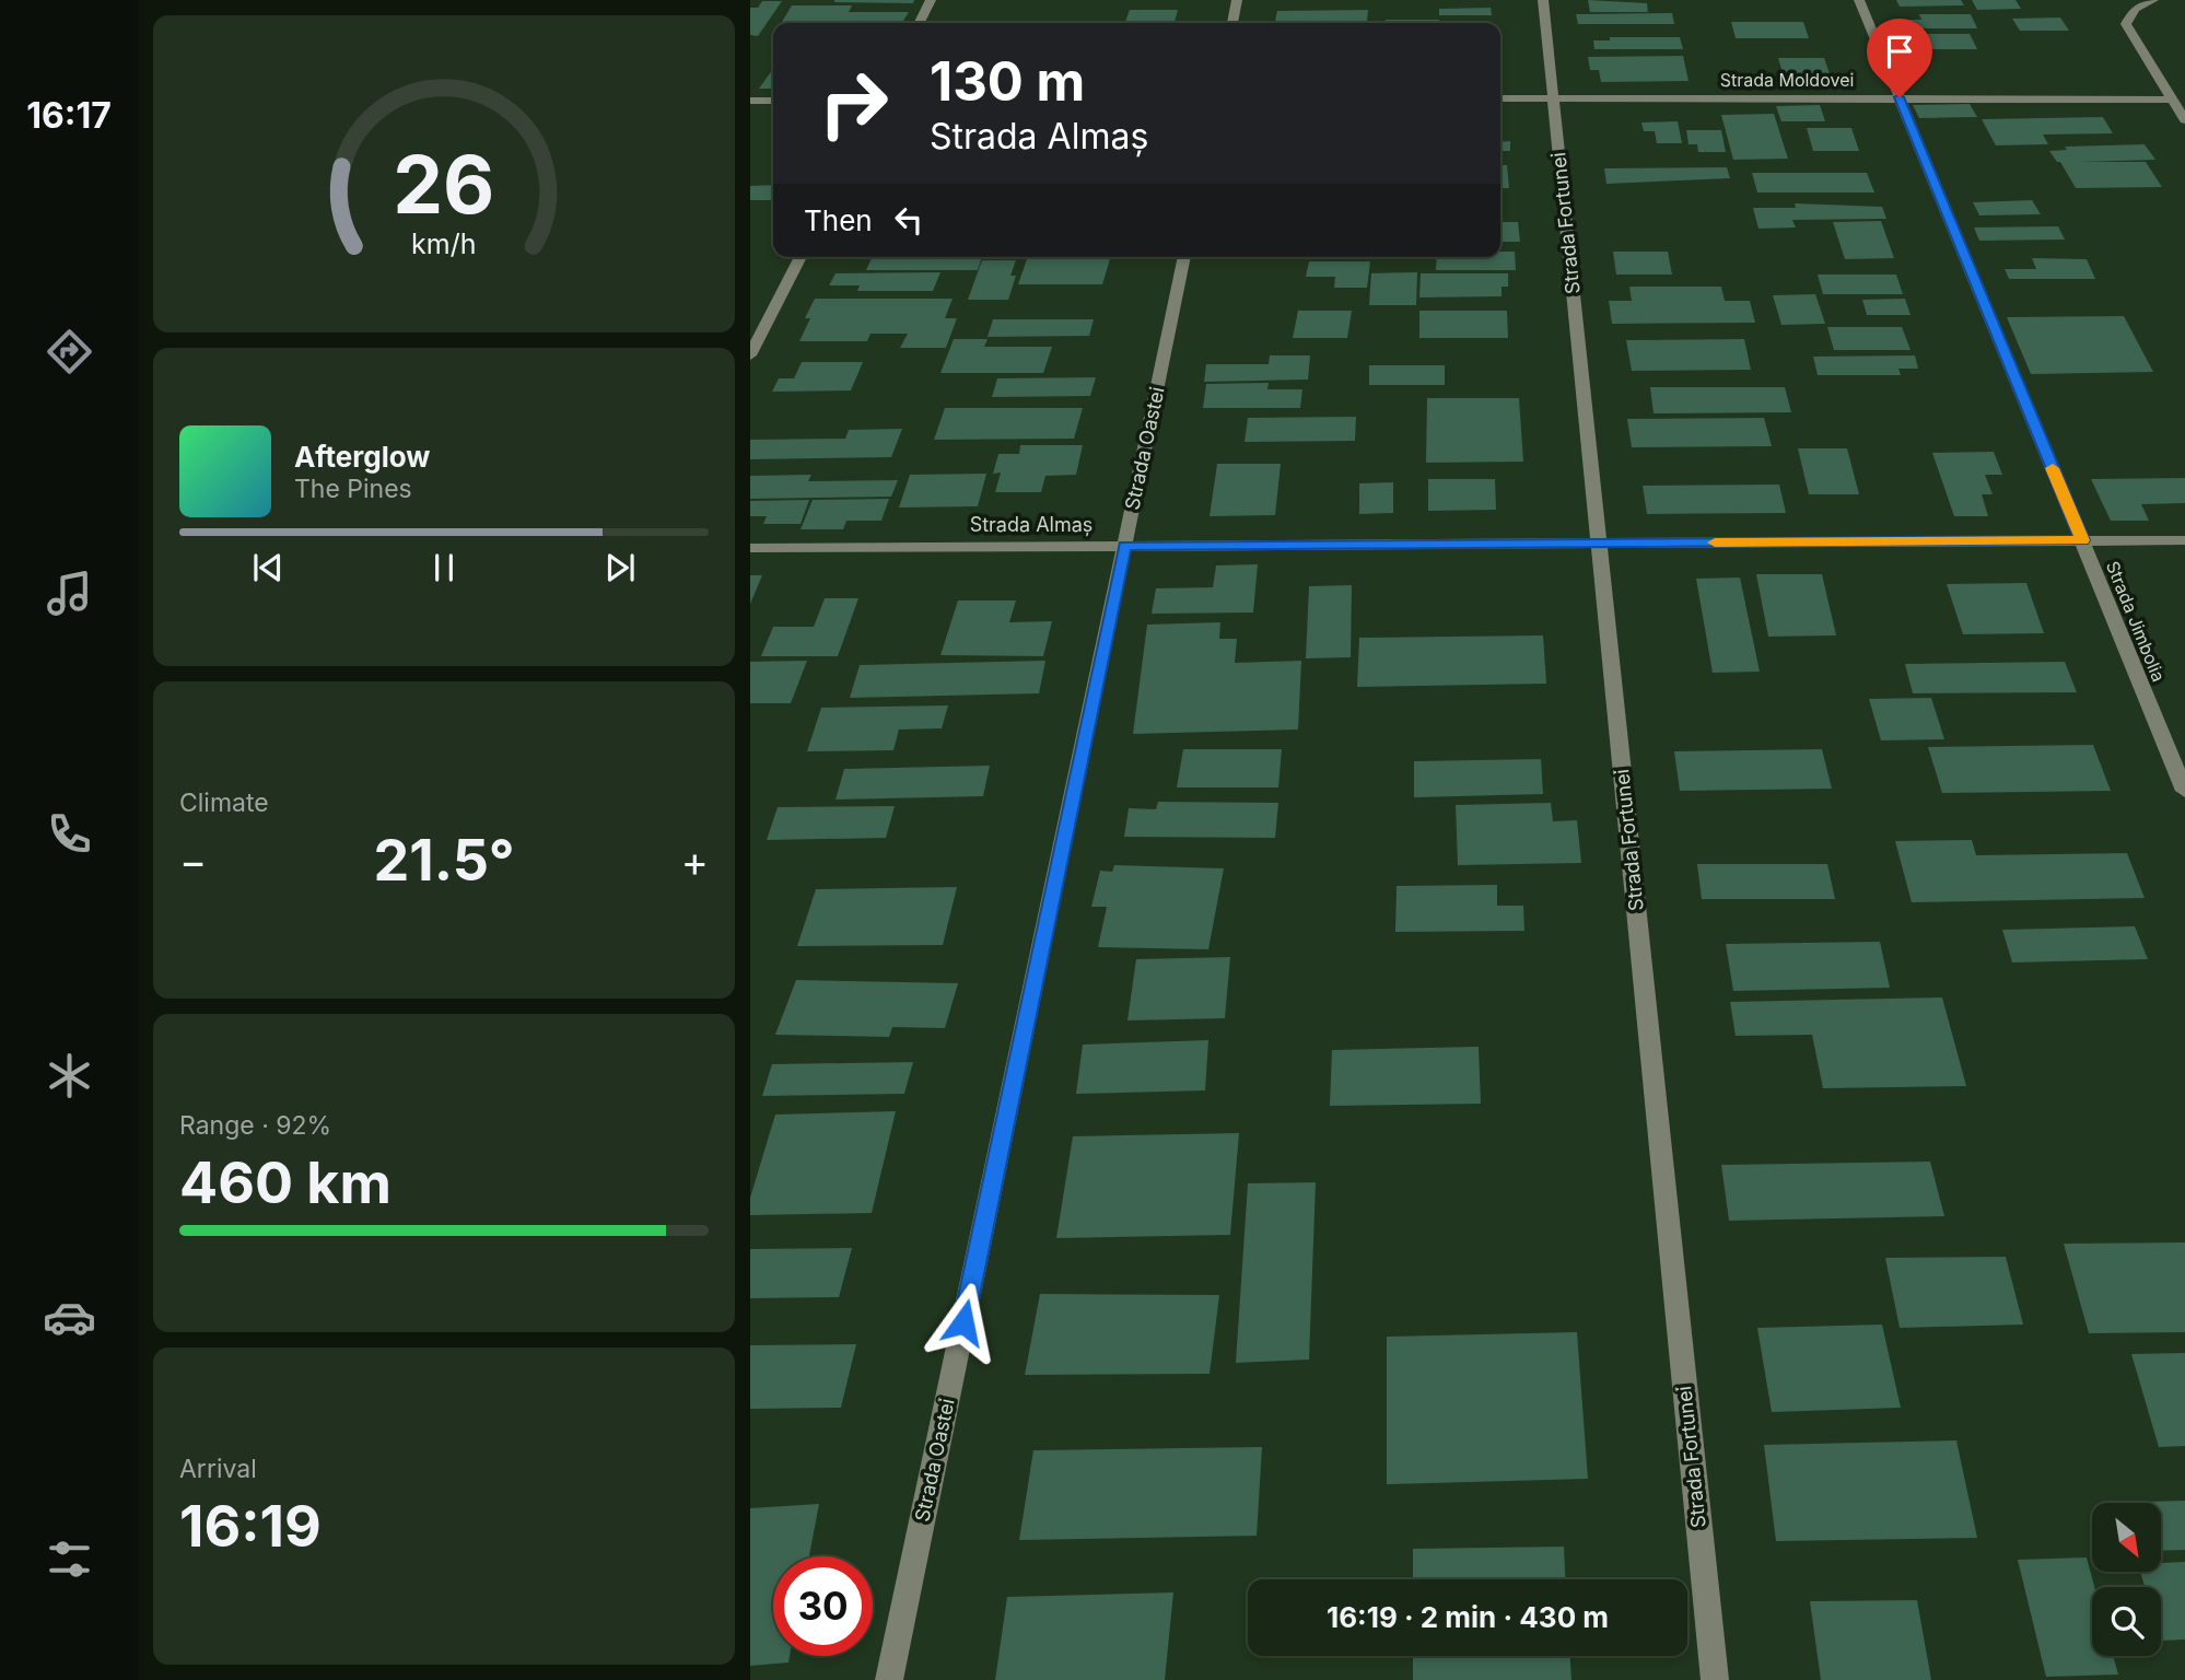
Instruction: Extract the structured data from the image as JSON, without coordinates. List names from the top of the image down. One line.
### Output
{"streets":{"street":["Strada Moldovei","Strada Fortunei","Strada Oastei","Strada Almaș","Strada Jimbolia"]},"crossings":[["Strada Moldovei","Strada Fortunei"],["Strada Moldovei","Strada Jimbolia"],["Strada Fortunei","Strada Almaș"],["Strada Oastei","Strada Almaș"],["Strada Almaș","Strada Jimbolia"]],"north":"bottom right","page":{"tabs":"16:17","turn":["130 m","Strada Almaș"],"then":"Then","song":["Afterglow","The Pines"],"tile":["Climate",["Range · 92%","460 km"],["Arrival","16:19"]],"heat":["−","21.5°","+"],"limit":"30","trip":"16:19 · 2 min · 430 m","gauge":["26","km/h"]}}
